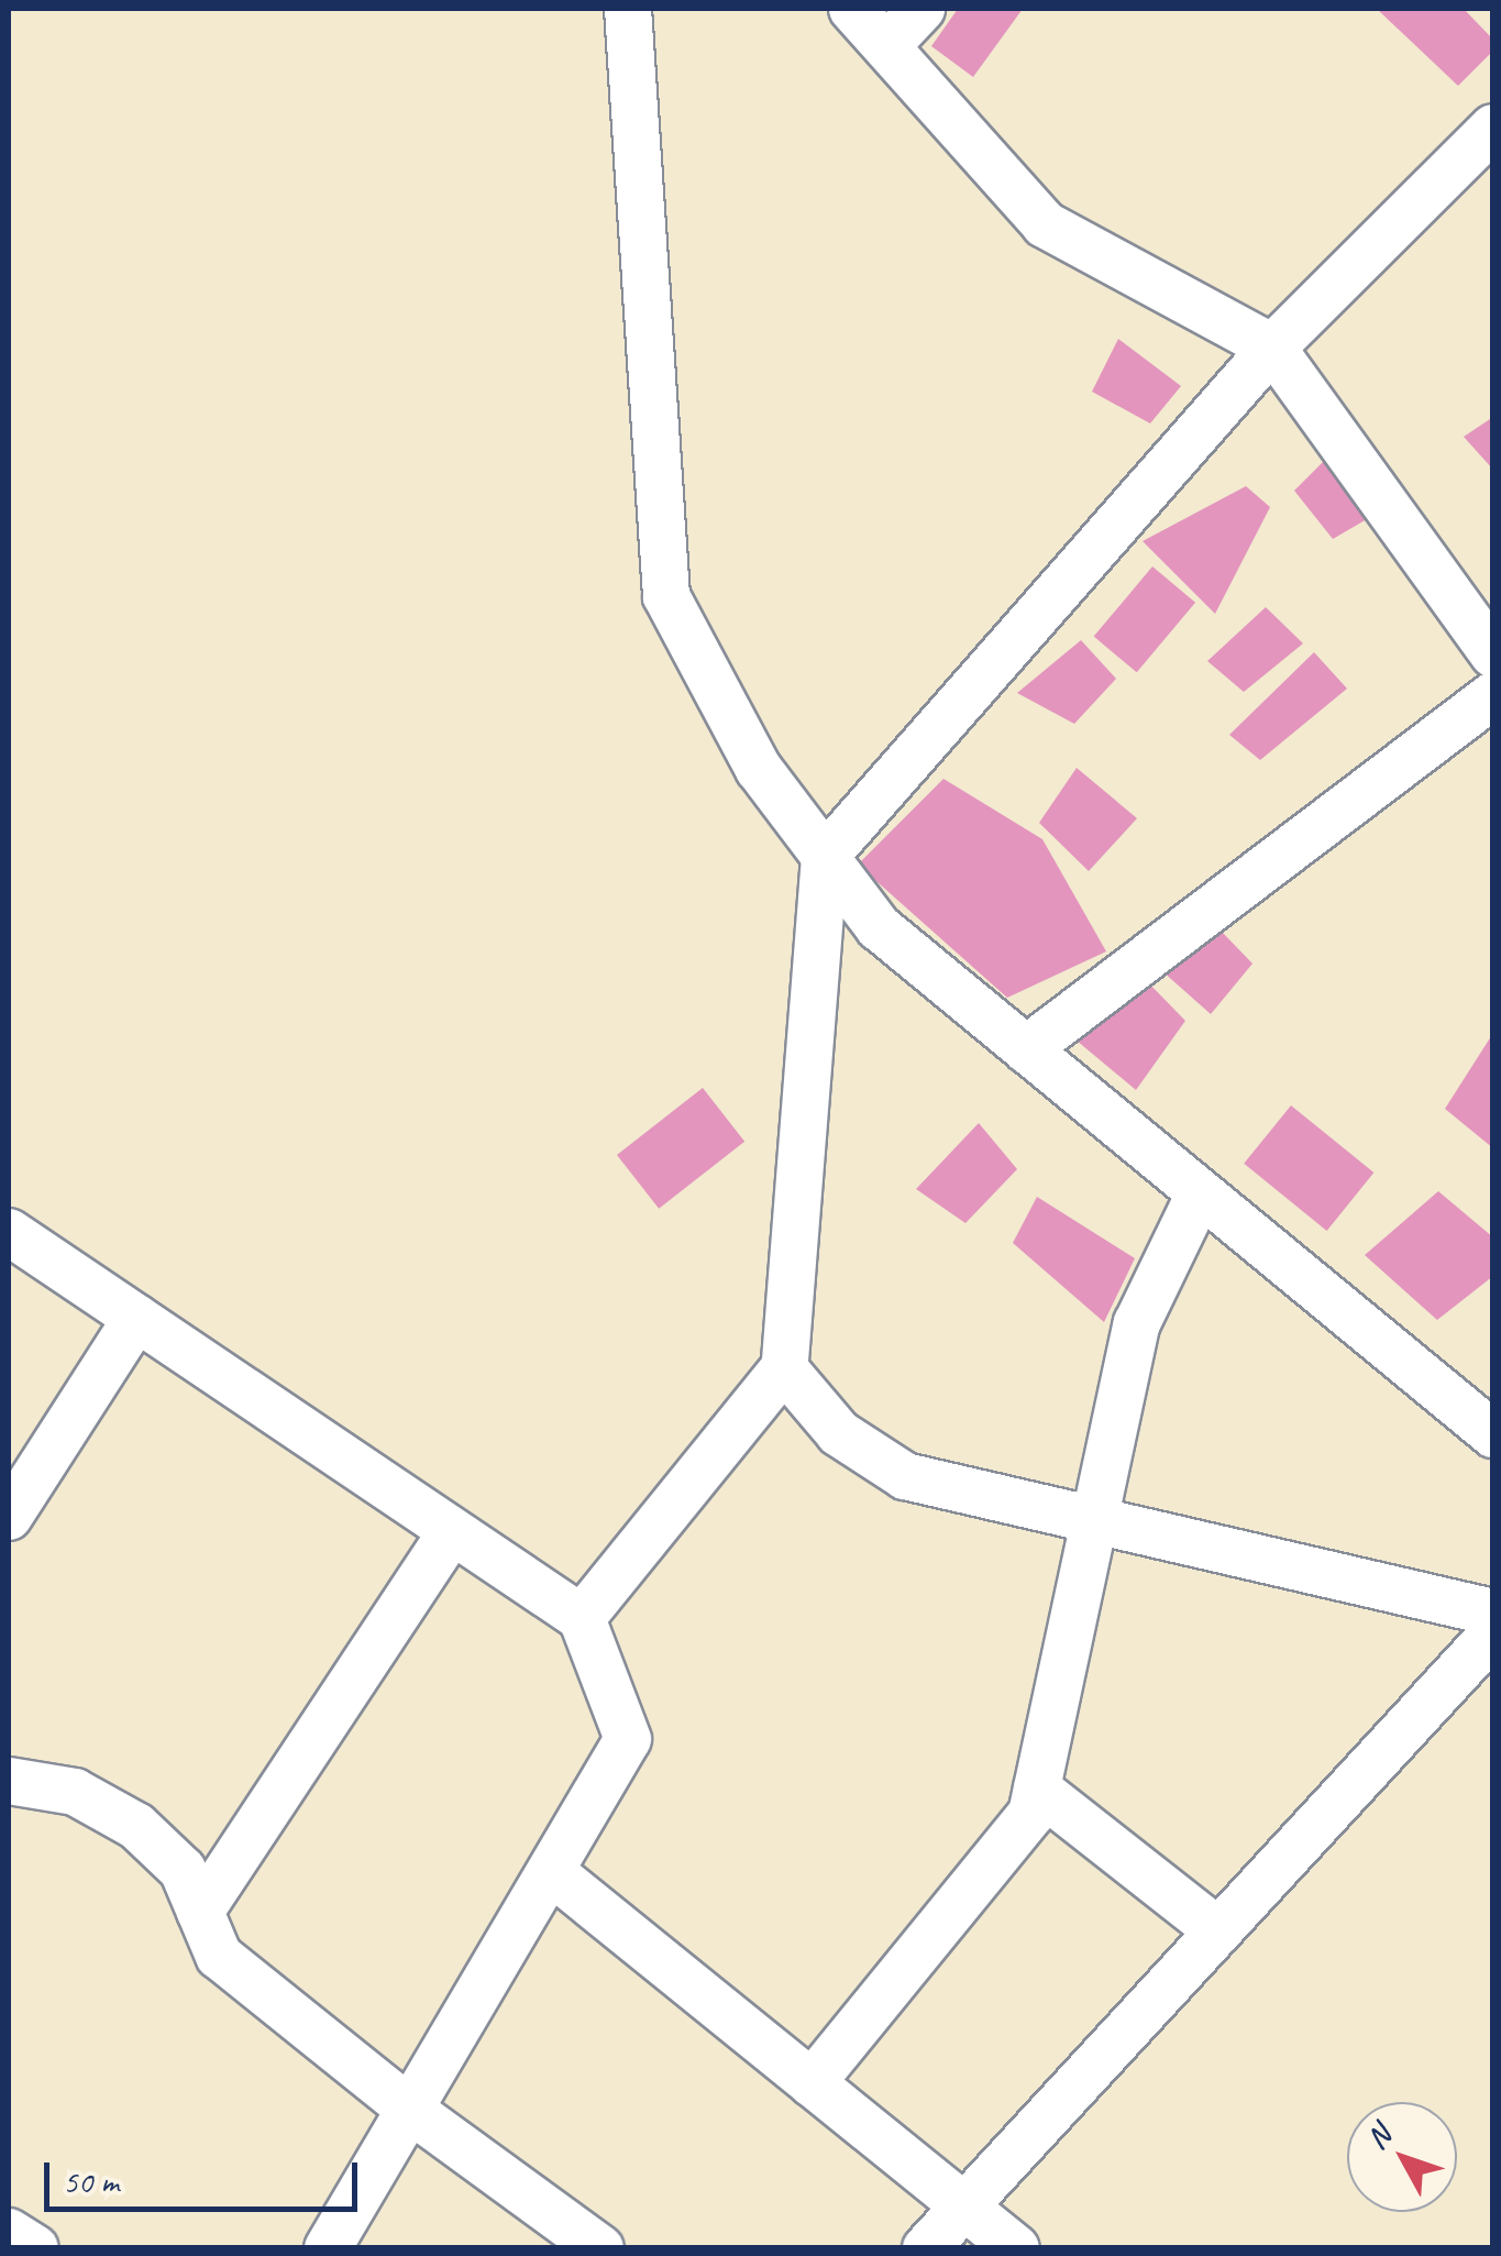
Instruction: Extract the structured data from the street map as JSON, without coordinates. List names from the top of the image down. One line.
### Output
{"scale_bar":"50 m","north":"top left"}
